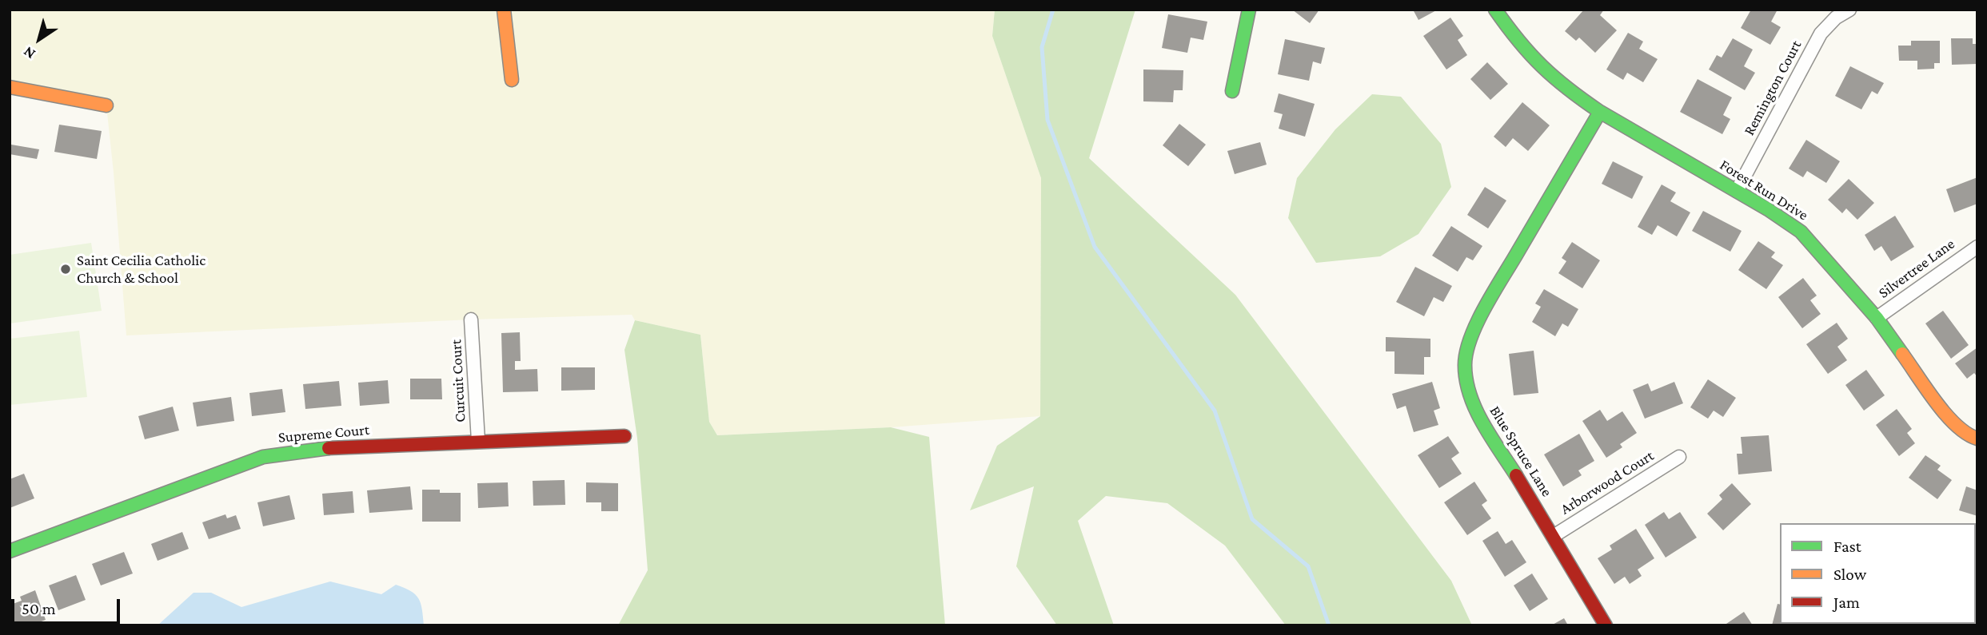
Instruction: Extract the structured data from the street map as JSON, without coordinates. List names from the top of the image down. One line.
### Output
{"streets":{"street":["Remington Court","Forest Run Drive","Silvertree Lane","Curcuit Court","Supreme Court","Blue Spruce Lane","Arborwood Court"]},"crossings":[["Remington Court","Forest Run Drive"],["Forest Run Drive","Silvertree Lane"],["Forest Run Drive","Blue Spruce Lane"],["Curcuit Court","Supreme Court"],["Blue Spruce Lane","Arborwood Court"]],"places":["Saint Cecilia Catholic Church & School"],"legend":["Fast","Slow","Jam"],"scale_bar":"50 m","north":"bottom left"}
